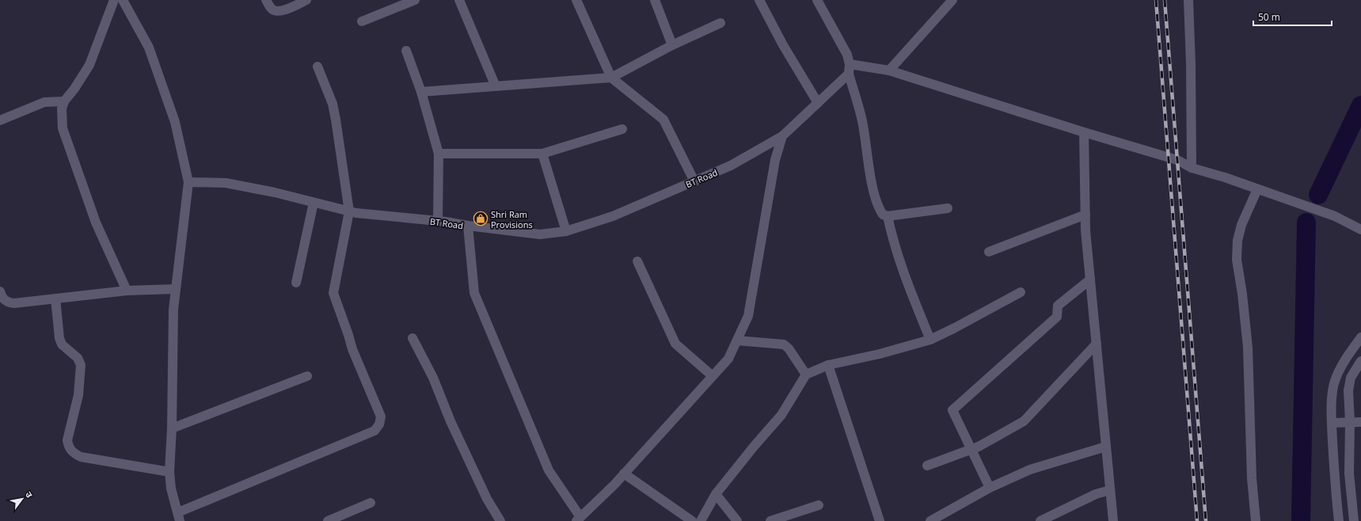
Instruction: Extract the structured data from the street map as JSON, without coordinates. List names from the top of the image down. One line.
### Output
{"streets":{"street":["BT Road"]},"places":{"shop":["Shri Ram Provisions"]},"scale_bar":"50 m","north":"top right"}
